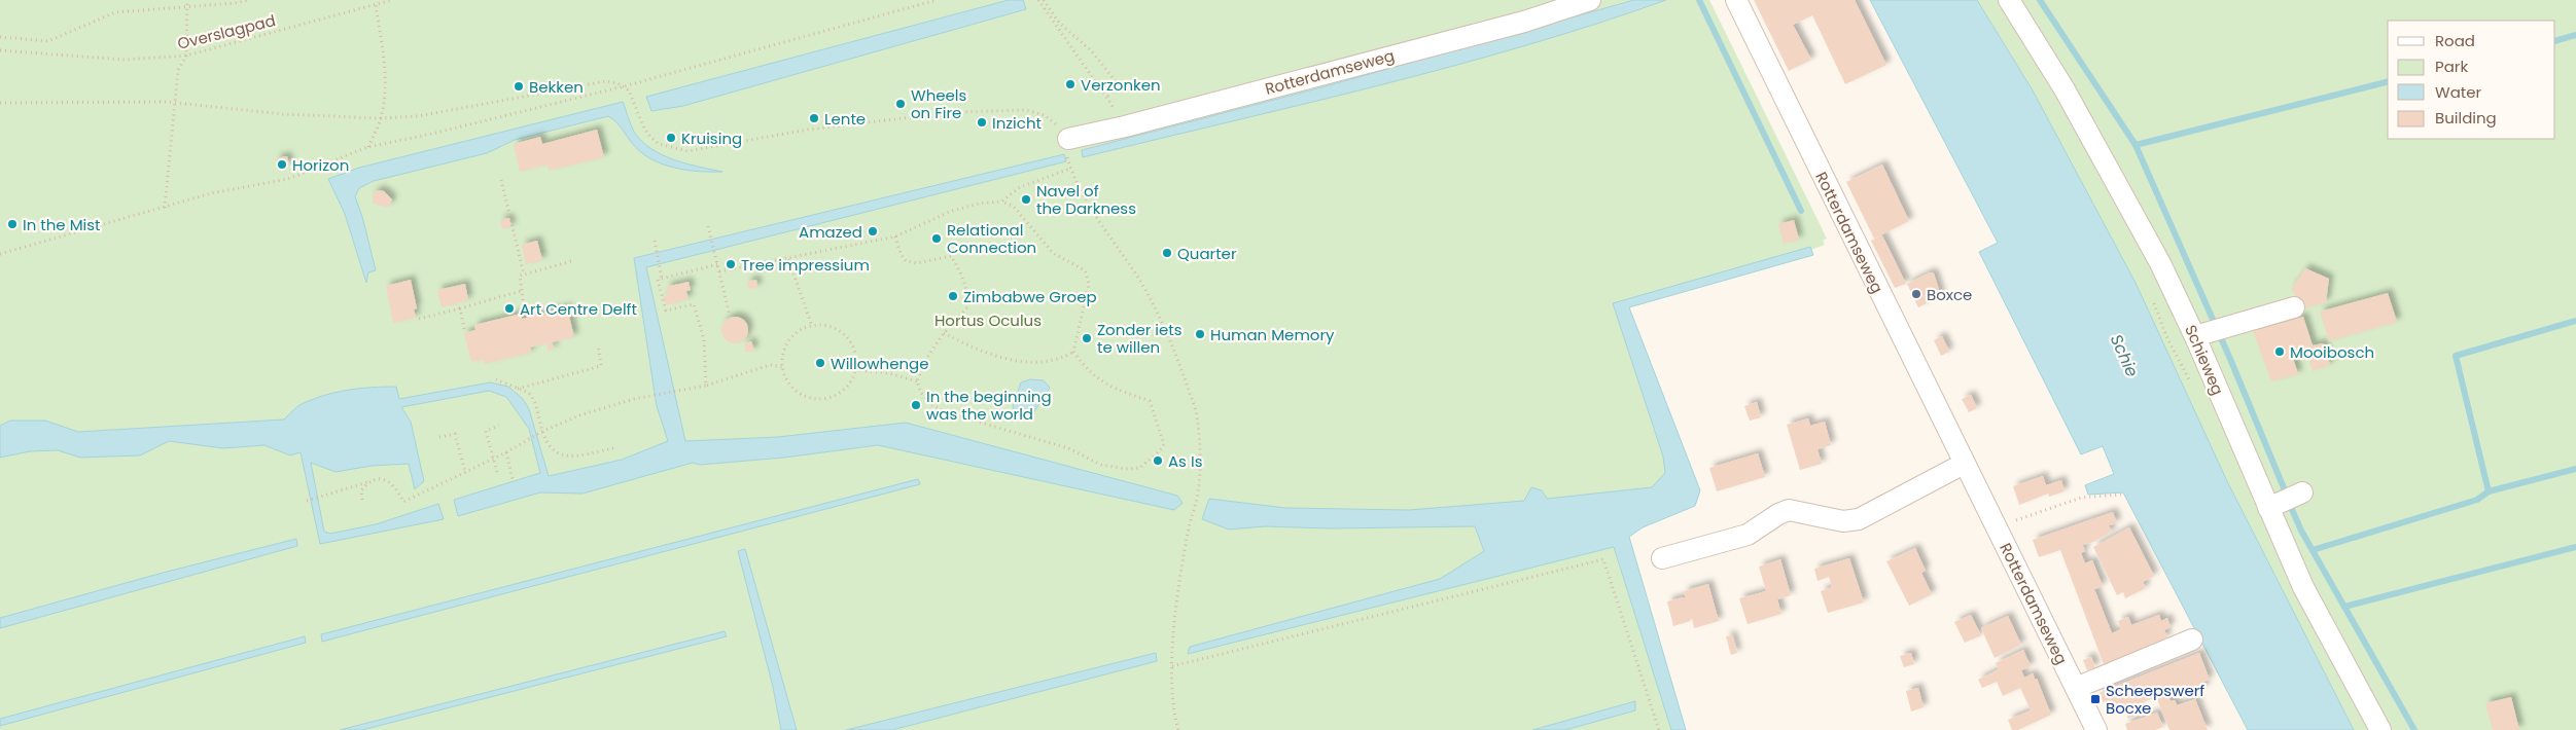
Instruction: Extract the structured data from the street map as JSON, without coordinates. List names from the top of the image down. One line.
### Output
{"streets":{"street":["Rotterdamseweg","Schieweg"],"path":["Overslagpad"]},"water":["Schie"],"parks":["Hortus Oculus"],"places":{"other":["Verzonken","Bekken","Wheels on Fire","Lente","Inzicht","Kruising","Horizon","Navel of the Darkness","In the Mist","Amazed","Relational Connection","Quarter","Tree impressium","Boxce","Zimbabwe Groep","Art Centre Delft","Human Memory","Zonder iets te willen","Mooibosch","Willowhenge","In the beginning was the world","As Is"],"transit":["Scheepswerf Bocxe"]},"legend":["Road","Park","Water","Building"]}
